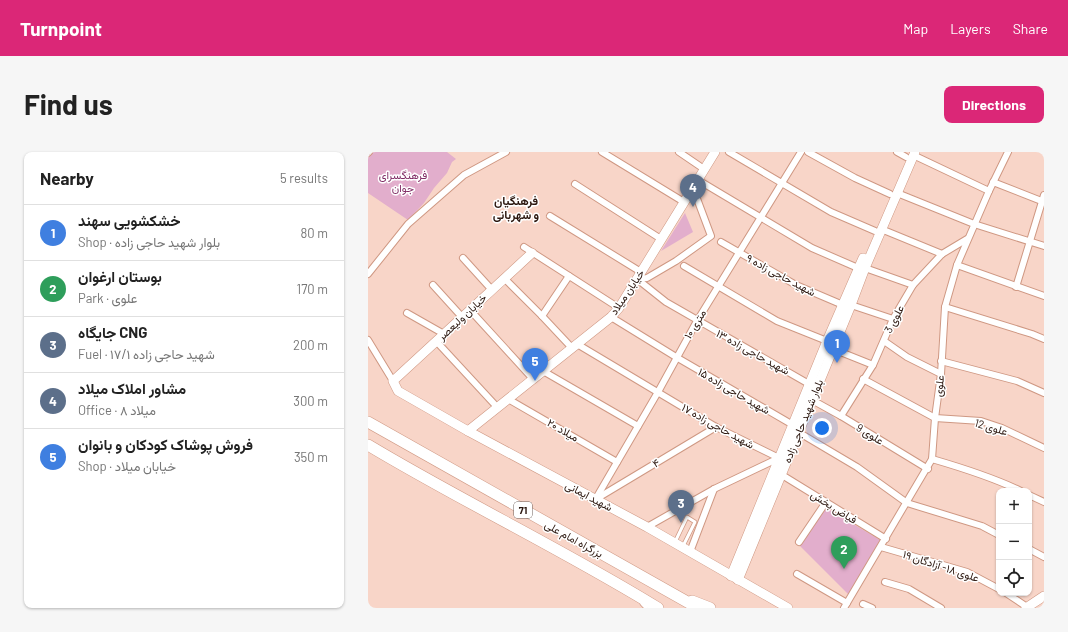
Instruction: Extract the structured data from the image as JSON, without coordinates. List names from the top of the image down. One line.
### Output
{"streets":{"highway":["71","بزرگراه امام علی"],"street":["شهید حاجی زاده ۹","خیابان میلاد","خیابان ولیعصر","علوی 3","۱۰ متری","شهید حاجی زاده ۱۳","علوی","شهید حاجی زاده ۱۵","بلوار شهید حاجی زاده","شهید حاجی زاده ۱۷","علوی 12","میلاد ۲۰","علوی 9","۴","شهید ایمانی","فیاض بخش","علوی ۱٨- آزادگان ۱۹"]},"crossings":[["شهید حاجی زاده ۹","علوی 3"],["شهید حاجی زاده ۹","۱۰ متری"],["شهید حاجی زاده ۹","بلوار شهید حاجی زاده"],["خیابان میلاد","شهید حاجی زاده ۱۳"],["خیابان میلاد","شهید حاجی زاده ۱۵"],["خیابان میلاد","شهید حاجی زاده ۱۷"],["خیابان میلاد","میلاد ۲۰"],["خیابان میلاد","شهید ایمانی"],["خیابان ولیعصر","شهید حاجی زاده ۱۷"],["خیابان ولیعصر","شهید ایمانی"],["علوی 3","علوی"],["علوی 3","علوی 9"],["۱۰ متری","شهید حاجی زاده ۱۳"],["۱۰ متری","شهید حاجی زاده ۱۵"],["۱۰ متری","شهید حاجی زاده ۱۷"],["۱۰ متری","میلاد ۲۰"],["۱۰ متری","۴"],["۱۰ متری","شهید ایمانی"],["شهید حاجی زاده ۱۳","بلوار شهید حاجی زاده"],["علوی","شهید حاجی زاده ۱۵"],["علوی","علوی 12"],["علوی","علوی 9"],["علوی","فیاض بخش"],["علوی","علوی ۱٨- آزادگان ۱۹"],["شهید حاجی زاده ۱۵","بلوار شهید حاجی زاده"],["بلوار شهید حاجی زاده","شهید حاجی زاده ۱۷"],["بلوار شهید حاجی زاده","علوی 9"],["بلوار شهید حاجی زاده","شهید ایمانی"],["بلوار شهید حاجی زاده","فیاض بخش"],["شهید حاجی زاده ۱۷","۴"],["۴","شهید ایمانی"]],"districts":["فرهنگیان و شهربانی"],"parks":["فرهنگسرای جوان"],"page":{"header":"Turnpoint","nav":["Map","Layers","Share"],"buttons":"Directions","title":"Find us","heading":["Nearby","5 results"],"pins":["4","1","5","3","2"],"list":[{"mark":"1","name":"خشکشویی سهند","note":"Shop · بلوار شهید حاجی زاده","value":"80 m"},{"mark":"2","name":"بوستان ارغوان","note":"Park · علوی","value":"170 m"},{"mark":"3","name":"جایگاه CNG","note":"Fuel · شهید حاجی زاده ۱۷/۱","value":"200 m"},{"mark":"4","name":"مشاور املاک میلاد","note":"Office · میلاد ۸","value":"300 m"},{"mark":"5","name":"فروش پوشاک کودکان و بانوان","note":"Shop · خیابان میلاد","value":"350 m"}],"map_buttons":["+","−"]}}
